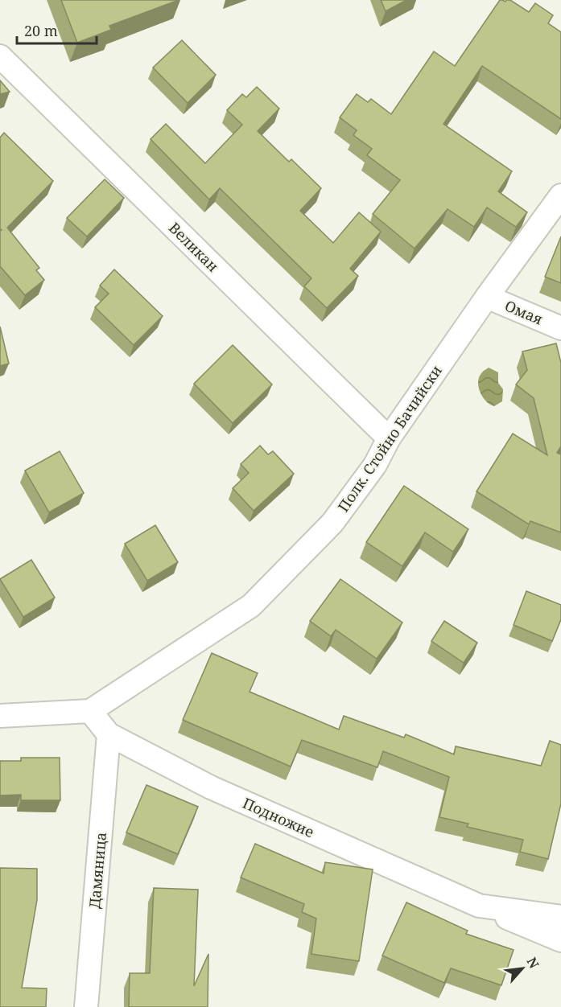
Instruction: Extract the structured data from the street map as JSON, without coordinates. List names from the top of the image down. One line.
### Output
{"streets":{"street":["Великан","Омая","Полк. Стойно Бачийски","Подножие","Дамяница"]},"crossings":[["Великан","Полк. Стойно Бачийски"],["Омая","Полк. Стойно Бачийски"],["Полк. Стойно Бачийски","Подножие"],["Подножие","Дамяница"]],"scale_bar":"20 m","north":"top right"}
